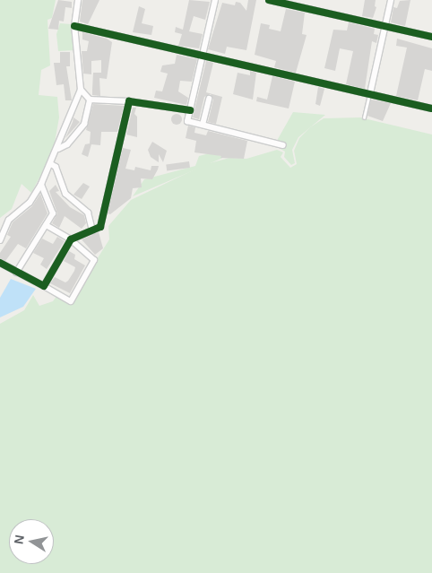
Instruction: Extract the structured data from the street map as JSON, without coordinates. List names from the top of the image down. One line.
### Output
{"north":"left"}
